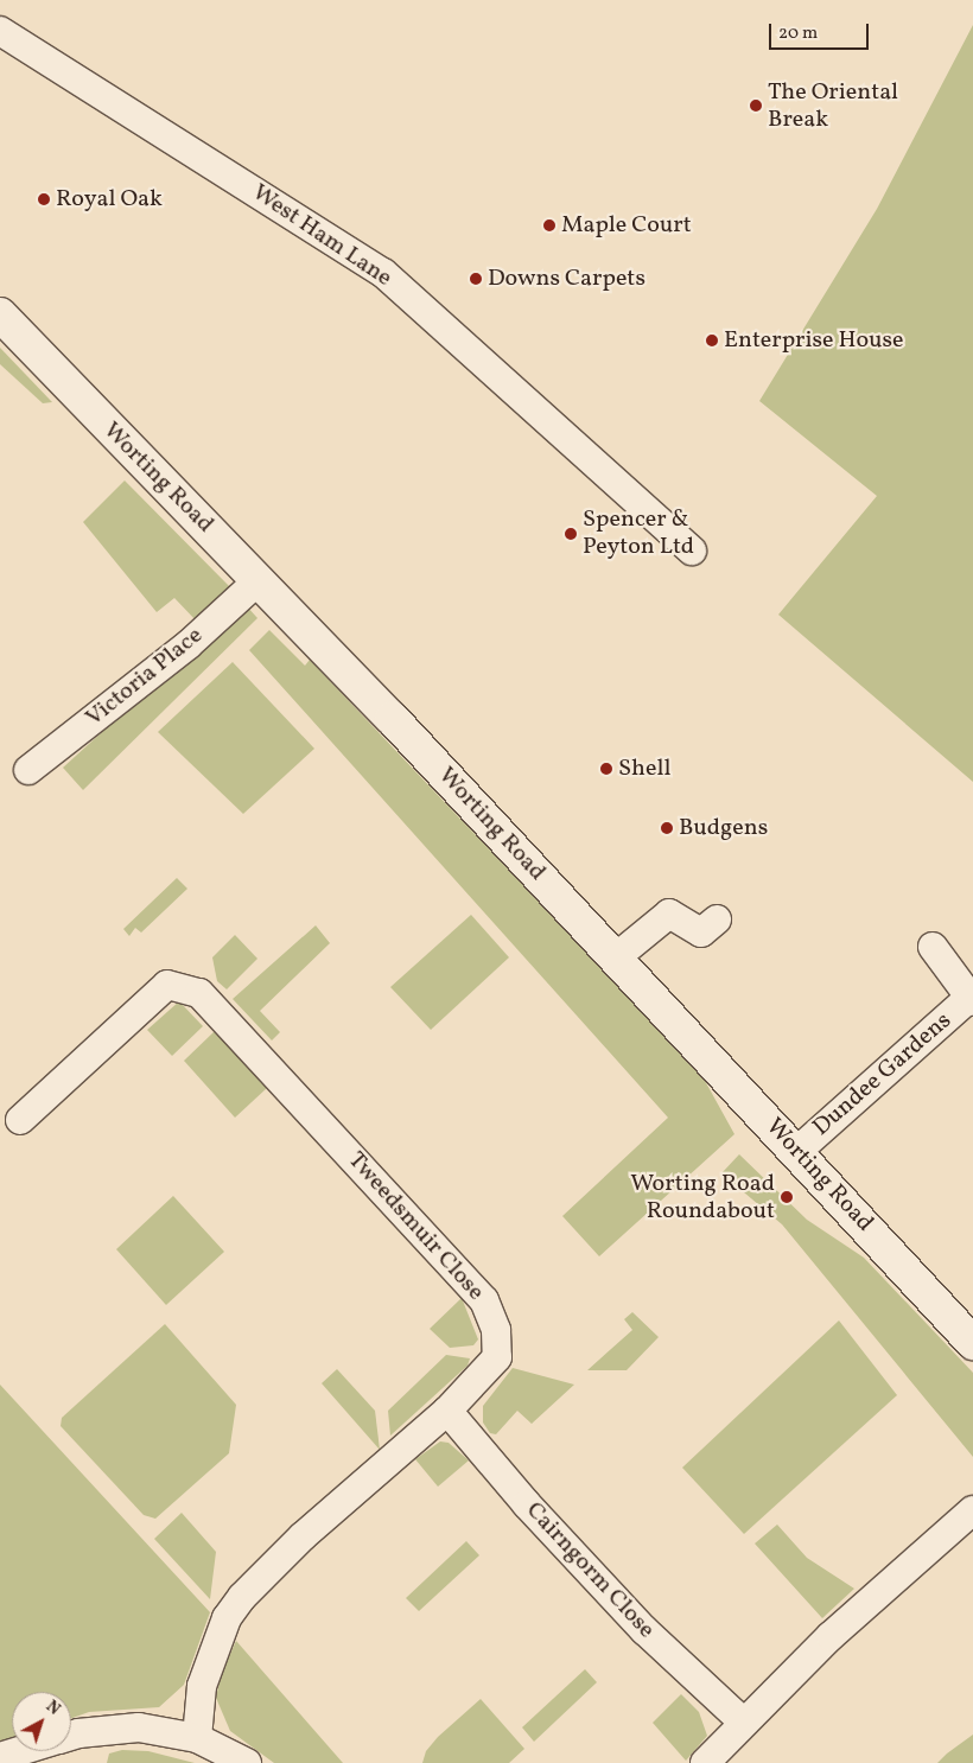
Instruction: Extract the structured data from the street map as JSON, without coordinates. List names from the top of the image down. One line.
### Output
{"streets":{"main road":["Worting Road"],"street":["West Ham Lane","Victoria Place","Dundee Gardens","Tweedsmuir Close","Cairngorm Close"]},"crossings":[["Worting Road","Victoria Place"],["Worting Road","Dundee Gardens"],["Tweedsmuir Close","Cairngorm Close"]],"places":["The Oriental Break","Royal Oak","Maple Court","Downs Carpets","Enterprise House","Spencer & Peyton Ltd","Shell","Budgens","Worting Road Roundabout"],"scale_bar":"20 m","north":"top right"}
